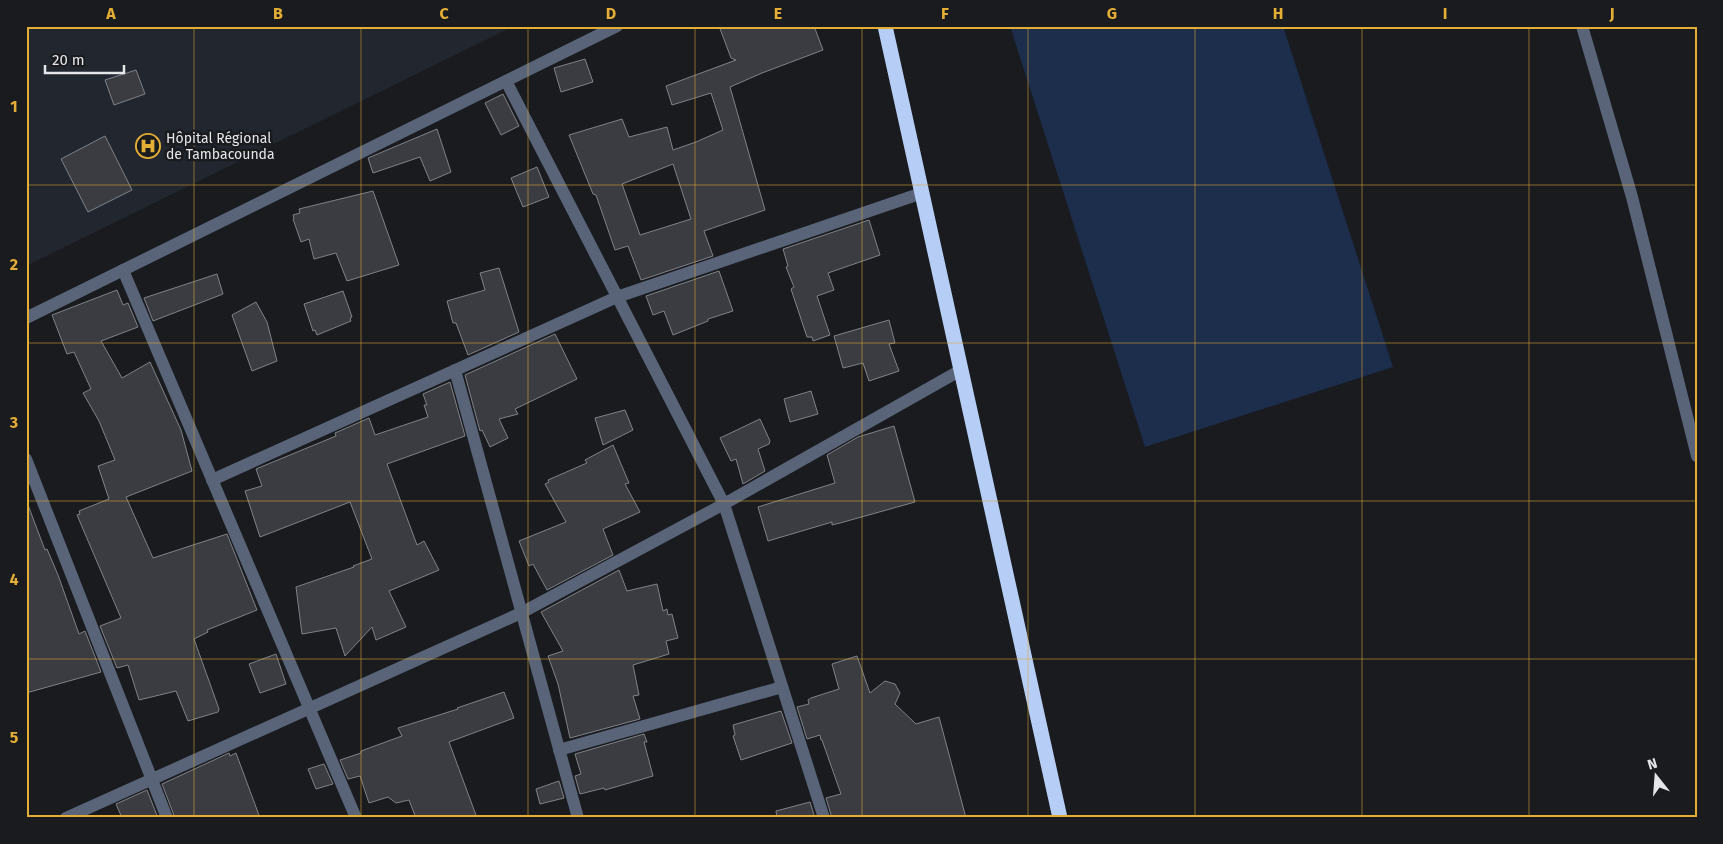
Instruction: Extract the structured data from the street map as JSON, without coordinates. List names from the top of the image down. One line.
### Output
{"places":{"hospital":["Hôpital Régional de Tambacounda"]},"scale_bar":"20 m","north":"top","grid":{"columns":["A","B","C","D","E","F","G","H","I","J"],"rows":["1","2","3","4","5"]}}
